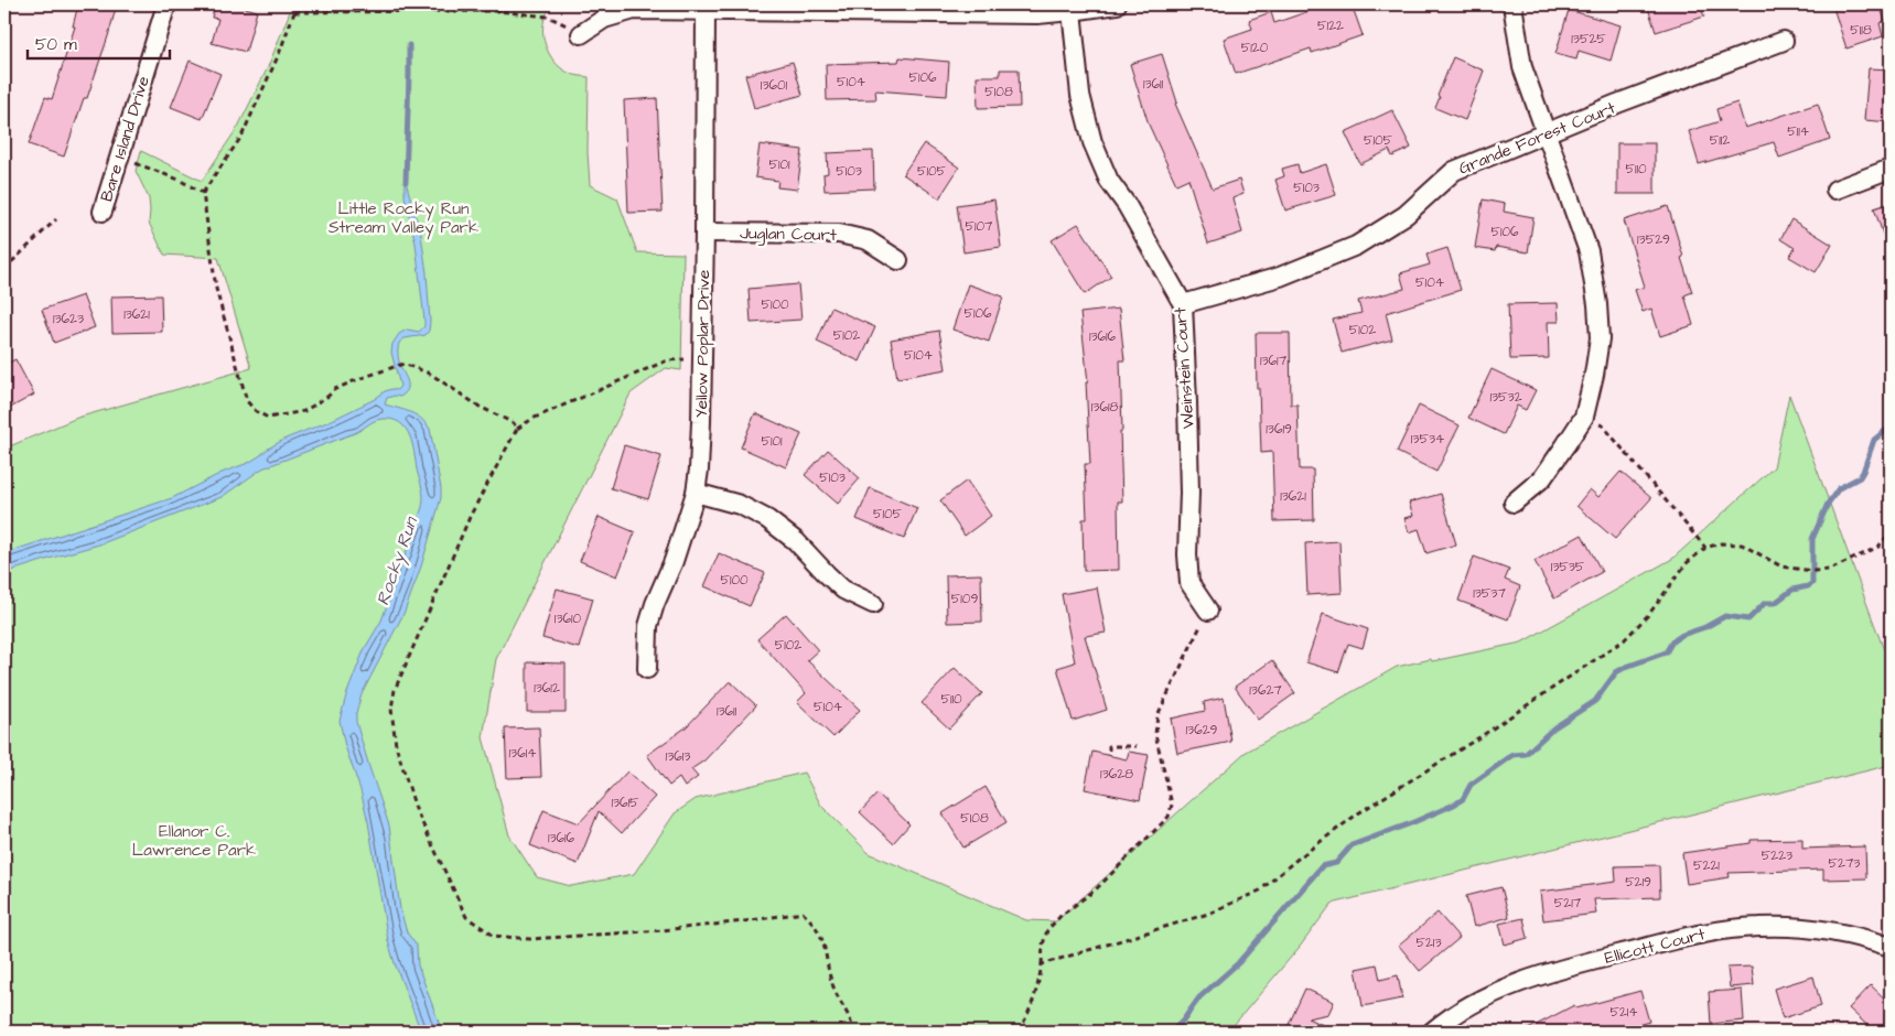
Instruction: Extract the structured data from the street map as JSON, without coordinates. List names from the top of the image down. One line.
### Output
{"streets":{"street":["Grande Forest Court","Bare Island Drive","Juglan Court","Yellow Poplar Drive","Weinstein Court","Ellicott Court"]},"crossings":[["Grande Forest Court","Weinstein Court"],["Juglan Court","Yellow Poplar Drive"]],"water":["Rocky Run"],"parks":["Little Rocky Run Stream Valley Park","Ellanor C. Lawrence Park"],"house_numbers":["5122","5118","13525","5120","5106","5104","13611","13601","5108","5114","5105","5112","5101","5110","5103","5105","5103","5107","5106","13529","5104","5100","5106","13621","13623","5102","5102","13616","5104","13617","13532","13618","13619","13534","5101","5103","13621","5105","13535","5100","13537","5109","13610","5102","13612","13627","5110","5104","13611","13629","13614","13613","13628","13615","5108","13616","5223","5273","5221","5219","5217","5213","5214"],"scale_bar":"50 m"}
